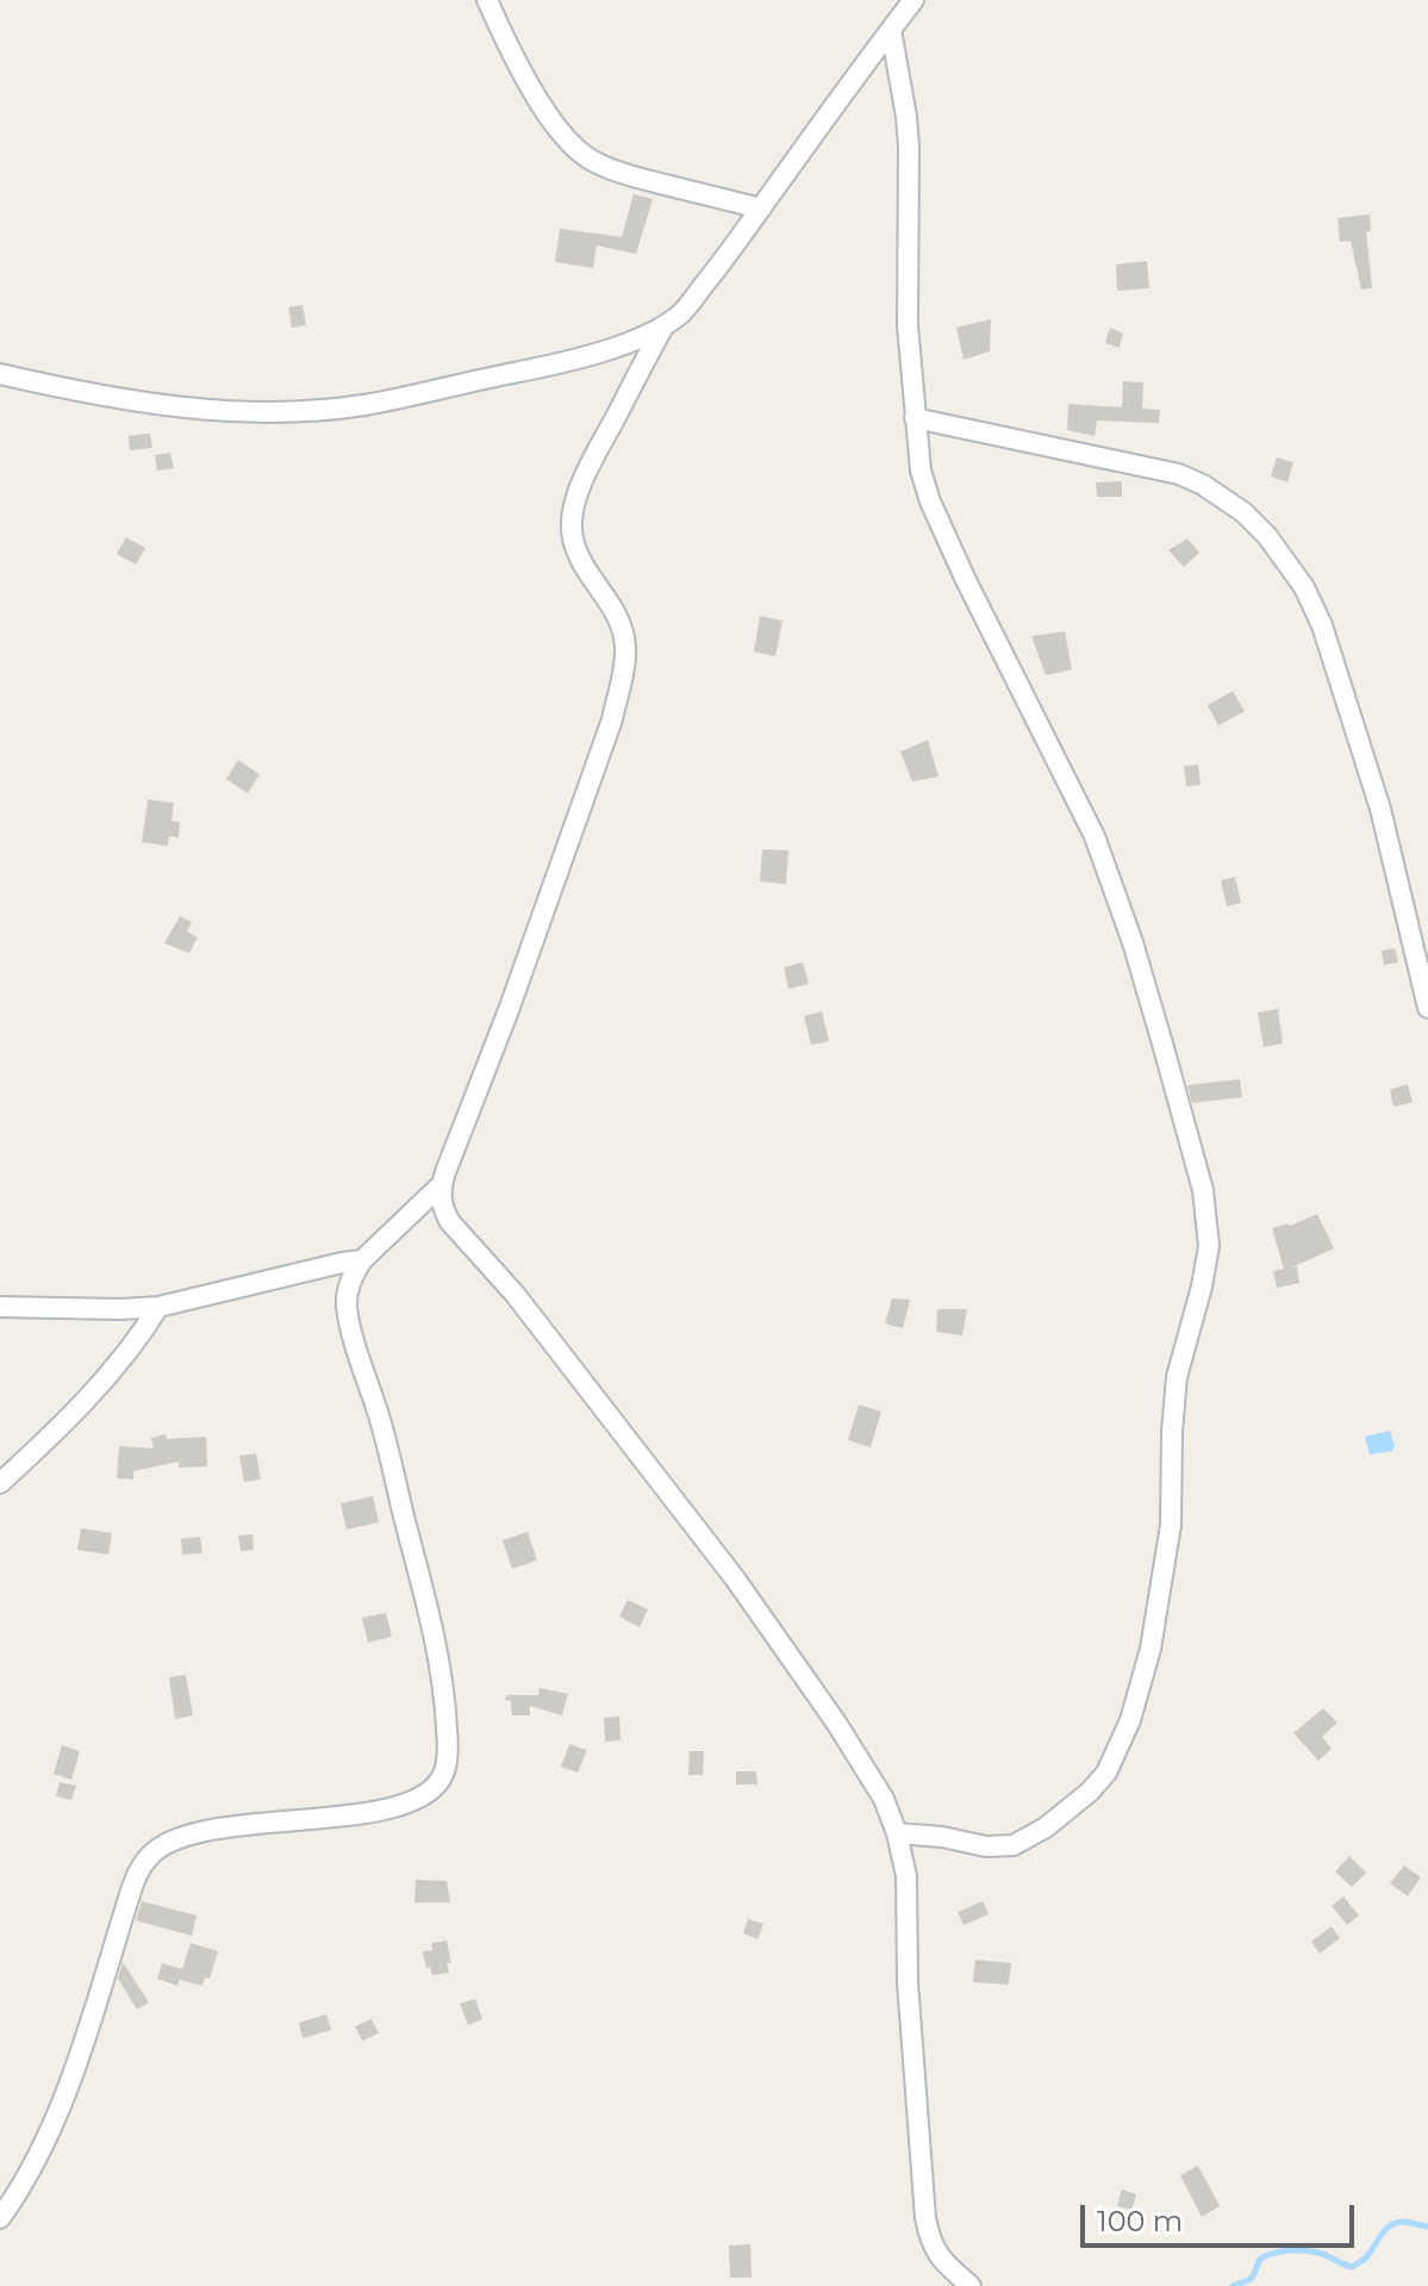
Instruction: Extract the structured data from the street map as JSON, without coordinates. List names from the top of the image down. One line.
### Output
{"scale_bar":"100 m"}
